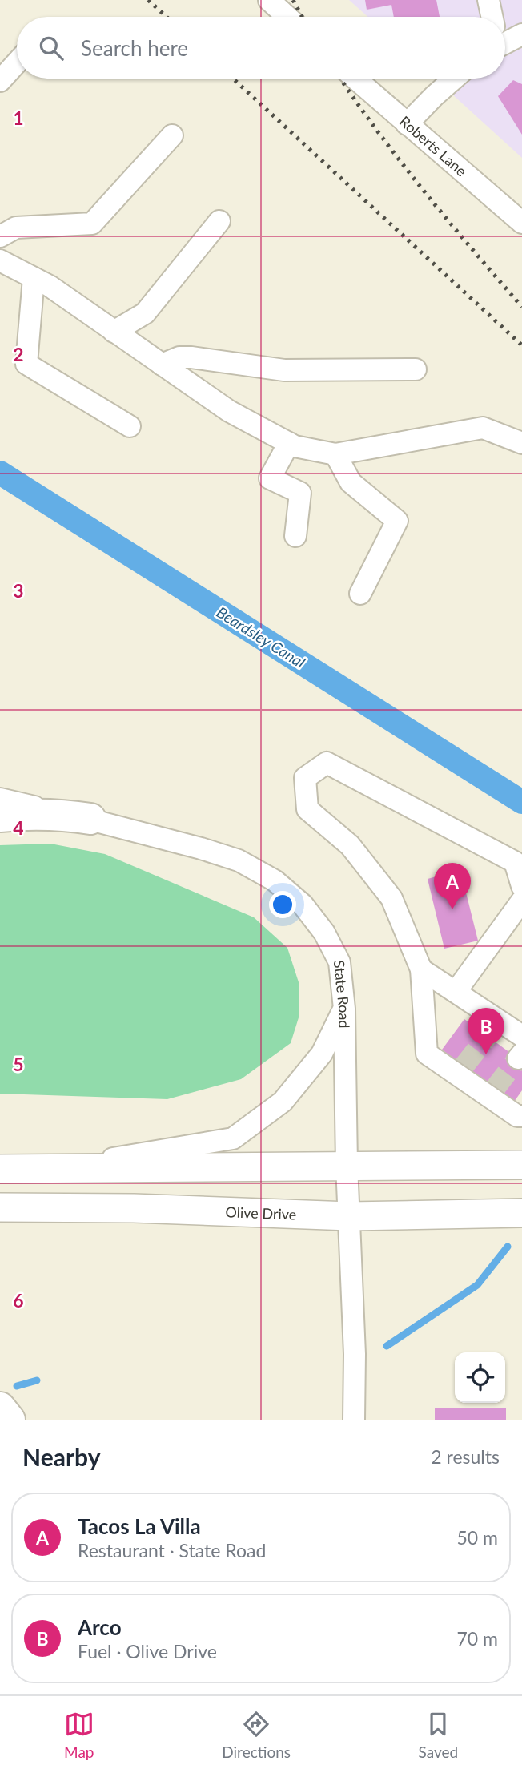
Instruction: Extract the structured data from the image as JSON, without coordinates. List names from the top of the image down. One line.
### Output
{"streets":{"main road":["Olive Drive"],"street":["Roberts Lane","State Road"]},"crossings":[["State Road","Olive Drive"]],"water":["Beardsley Canal"],"page":{"search":"Search here","pins":["A","B"],"heading":["Nearby","2 results"],"list":[{"mark":"A","name":"Tacos La Villa","note":"Restaurant · State Road","value":"50 m"},{"mark":"B","name":"Arco","note":"Fuel · Olive Drive","value":"70 m"}],"nav":["Map","Directions","Saved"]},"grid":{"rows":["1","2","3","4","5","6"]}}
